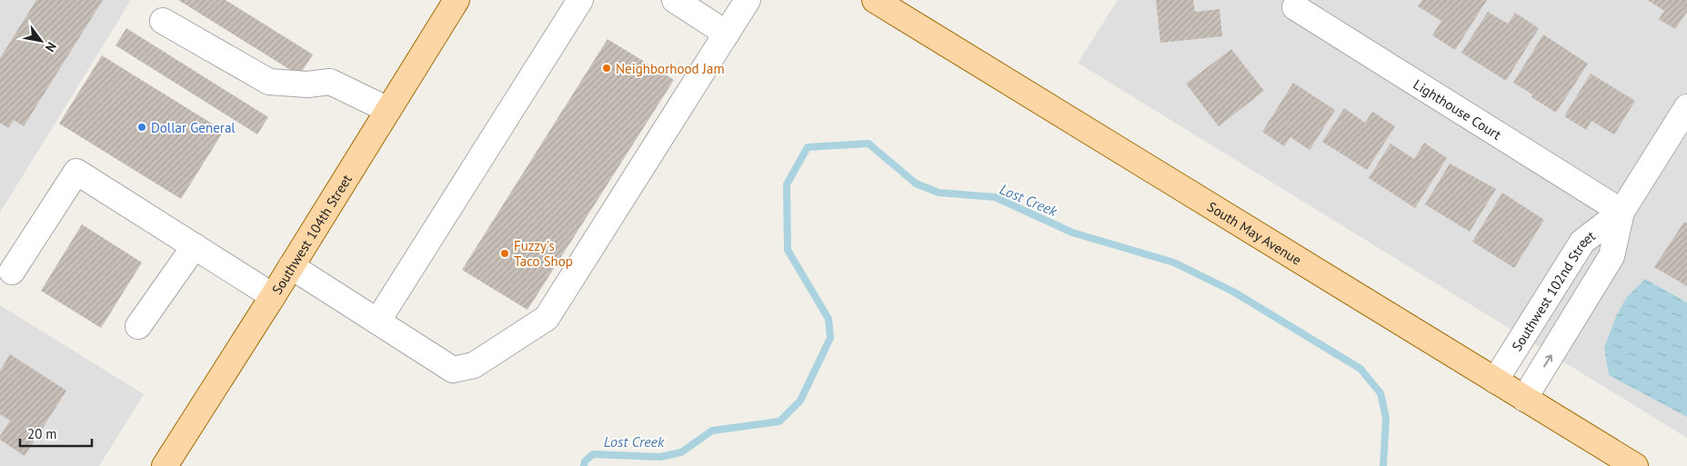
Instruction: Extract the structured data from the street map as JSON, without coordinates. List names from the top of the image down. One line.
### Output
{"streets":{"main road":["Southwest 104th Street","South May Avenue"],"street":["Lighthouse Court","Southwest 102nd Street"]},"crossings":[["Lighthouse Court","Southwest 102nd Street"],["South May Avenue","Southwest 102nd Street"]],"water":["Lost Creek"],"places":["Neighborhood Jam","Dollar General","Fuzzy's Taco Shop"],"scale_bar":"20 m","north":"bottom right"}
